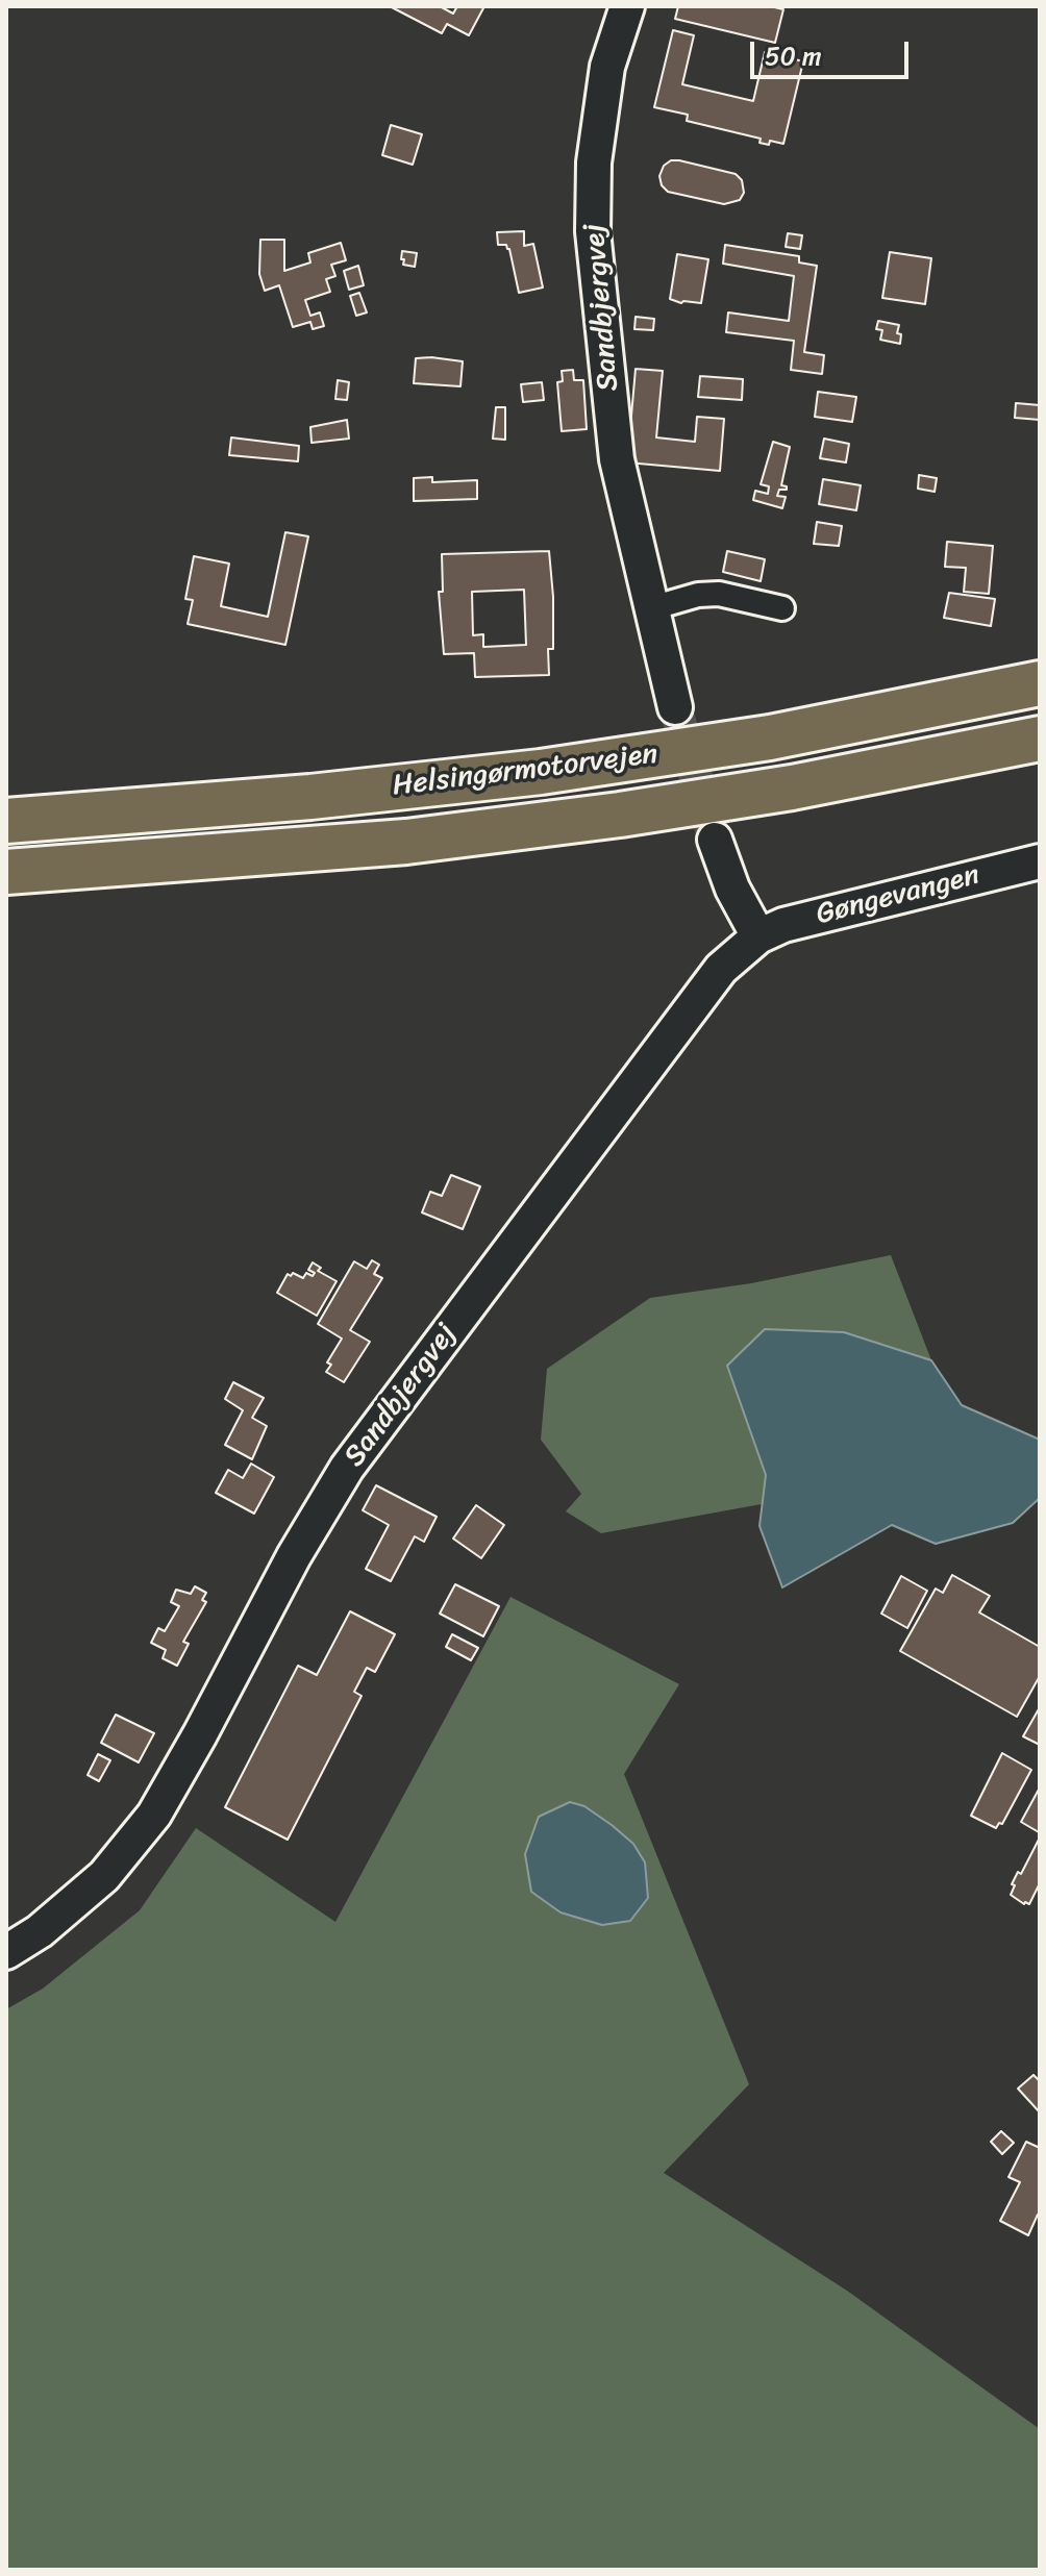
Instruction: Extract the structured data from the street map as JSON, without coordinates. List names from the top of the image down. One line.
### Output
{"streets":{"highway":["Helsingørmotorvejen"],"street":["Sandbjergvej","Gøngevangen"]},"crossings":[["Sandbjergvej","Gøngevangen"]],"scale_bar":"50 m"}
